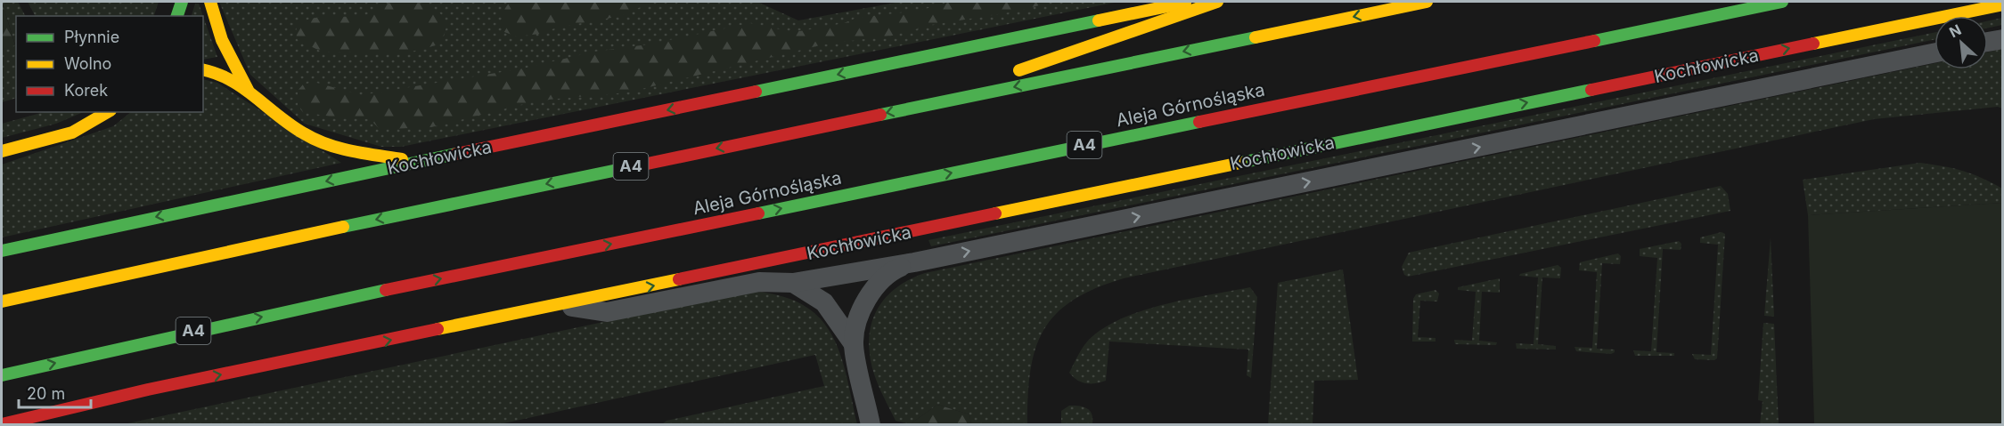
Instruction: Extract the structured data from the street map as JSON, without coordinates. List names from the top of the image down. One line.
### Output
{"streets":{"main road":["Kochłowicka","Aleja Górnośląska","A4"]},"legend":["Płynnie","Wolno","Korek"],"scale_bar":"20 m","north":"top left"}
